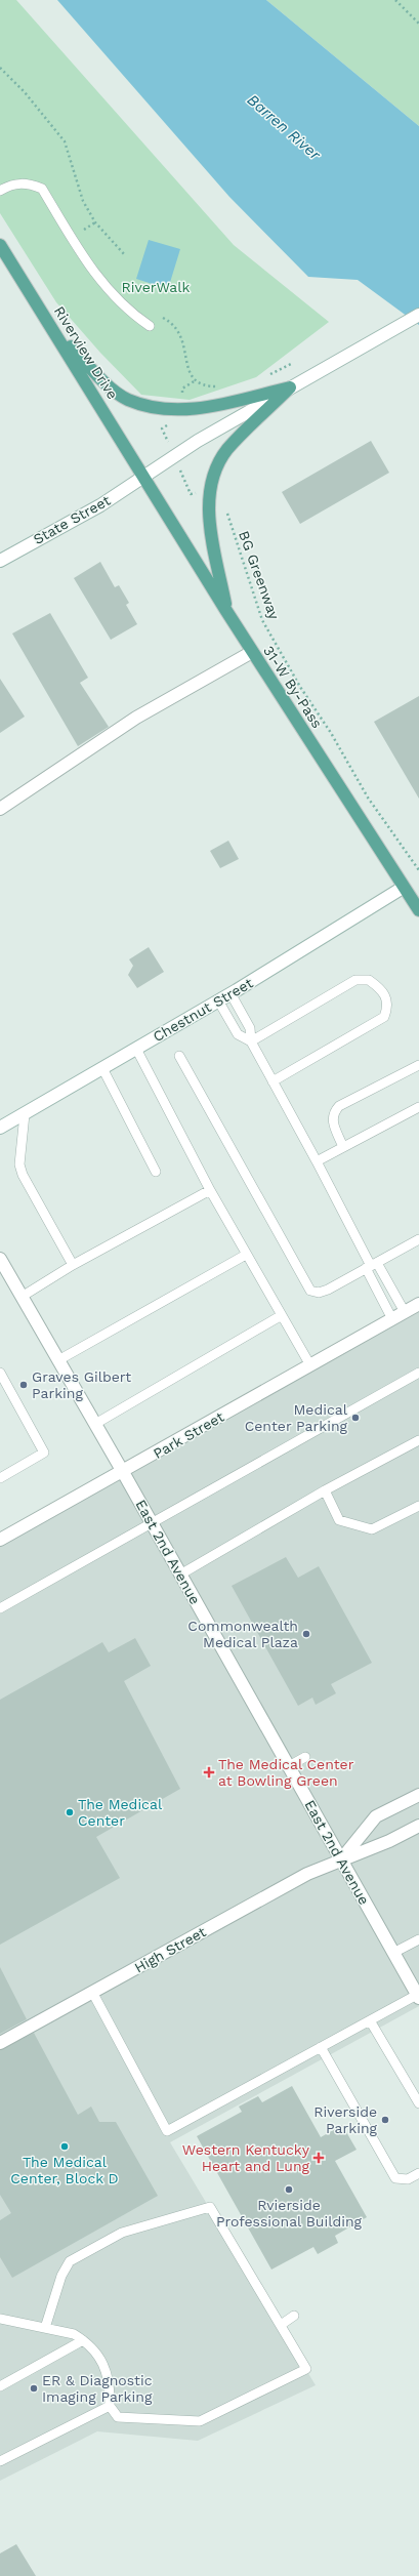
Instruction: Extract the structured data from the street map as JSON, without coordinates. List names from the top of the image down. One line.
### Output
{"streets":{"main road":["Riverview Drive","31-W By-Pass"],"street":["State Street","Chestnut Street","Park Street","East 2nd Avenue","High Street"],"path":["BG Greenway"]},"crossings":[["Riverview Drive","State Street"],["Riverview Drive","31-W By-Pass"],["State Street","31-W By-Pass"],["31-W By-Pass","Chestnut Street"],["Park Street","East 2nd Avenue"],["East 2nd Avenue","High Street"]],"water":["Barren River"],"parks":["RiverWalk"],"places":{"other":["Graves Gilbert Parking","Medical Center Parking","Commonwealth Medical Plaza","The Medical Center","Riverside Parking","The Medical Center, Block D","Rvierside Professional Building","ER & Diagnostic Imaging Parking"],"health":["The Medical Center at Bowling Green","Western Kentucky Heart and Lung"]}}
